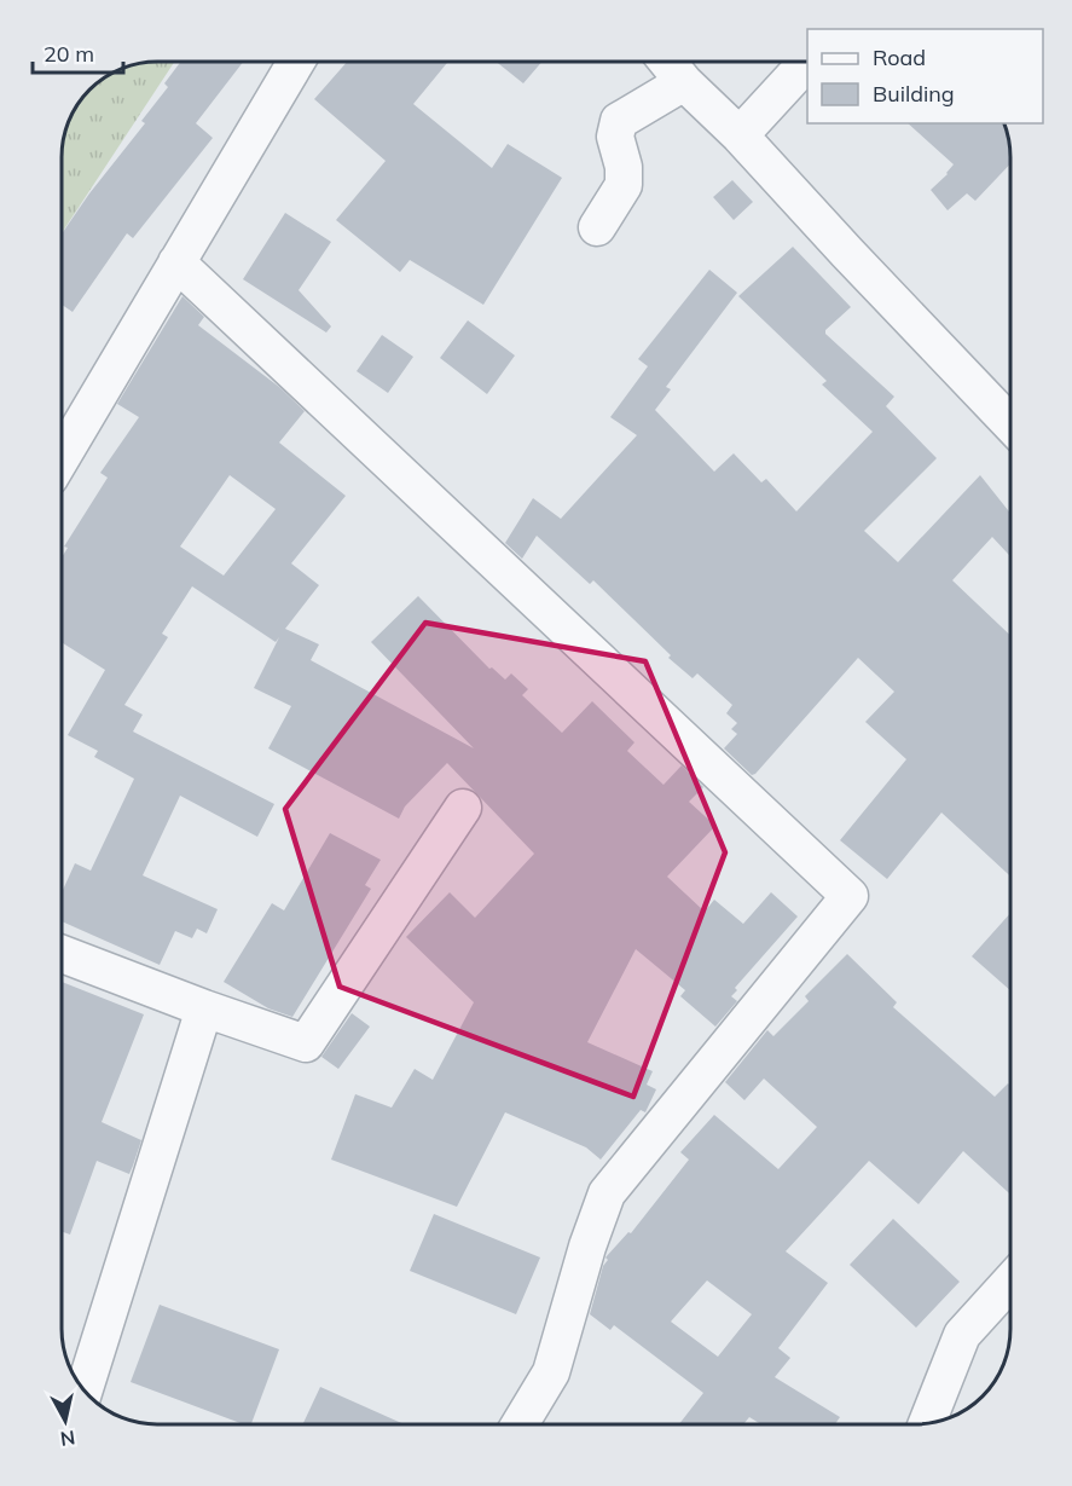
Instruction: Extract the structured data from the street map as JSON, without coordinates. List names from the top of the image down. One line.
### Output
{"legend":["Road","Building"],"scale_bar":"20 m","north":"bottom"}
